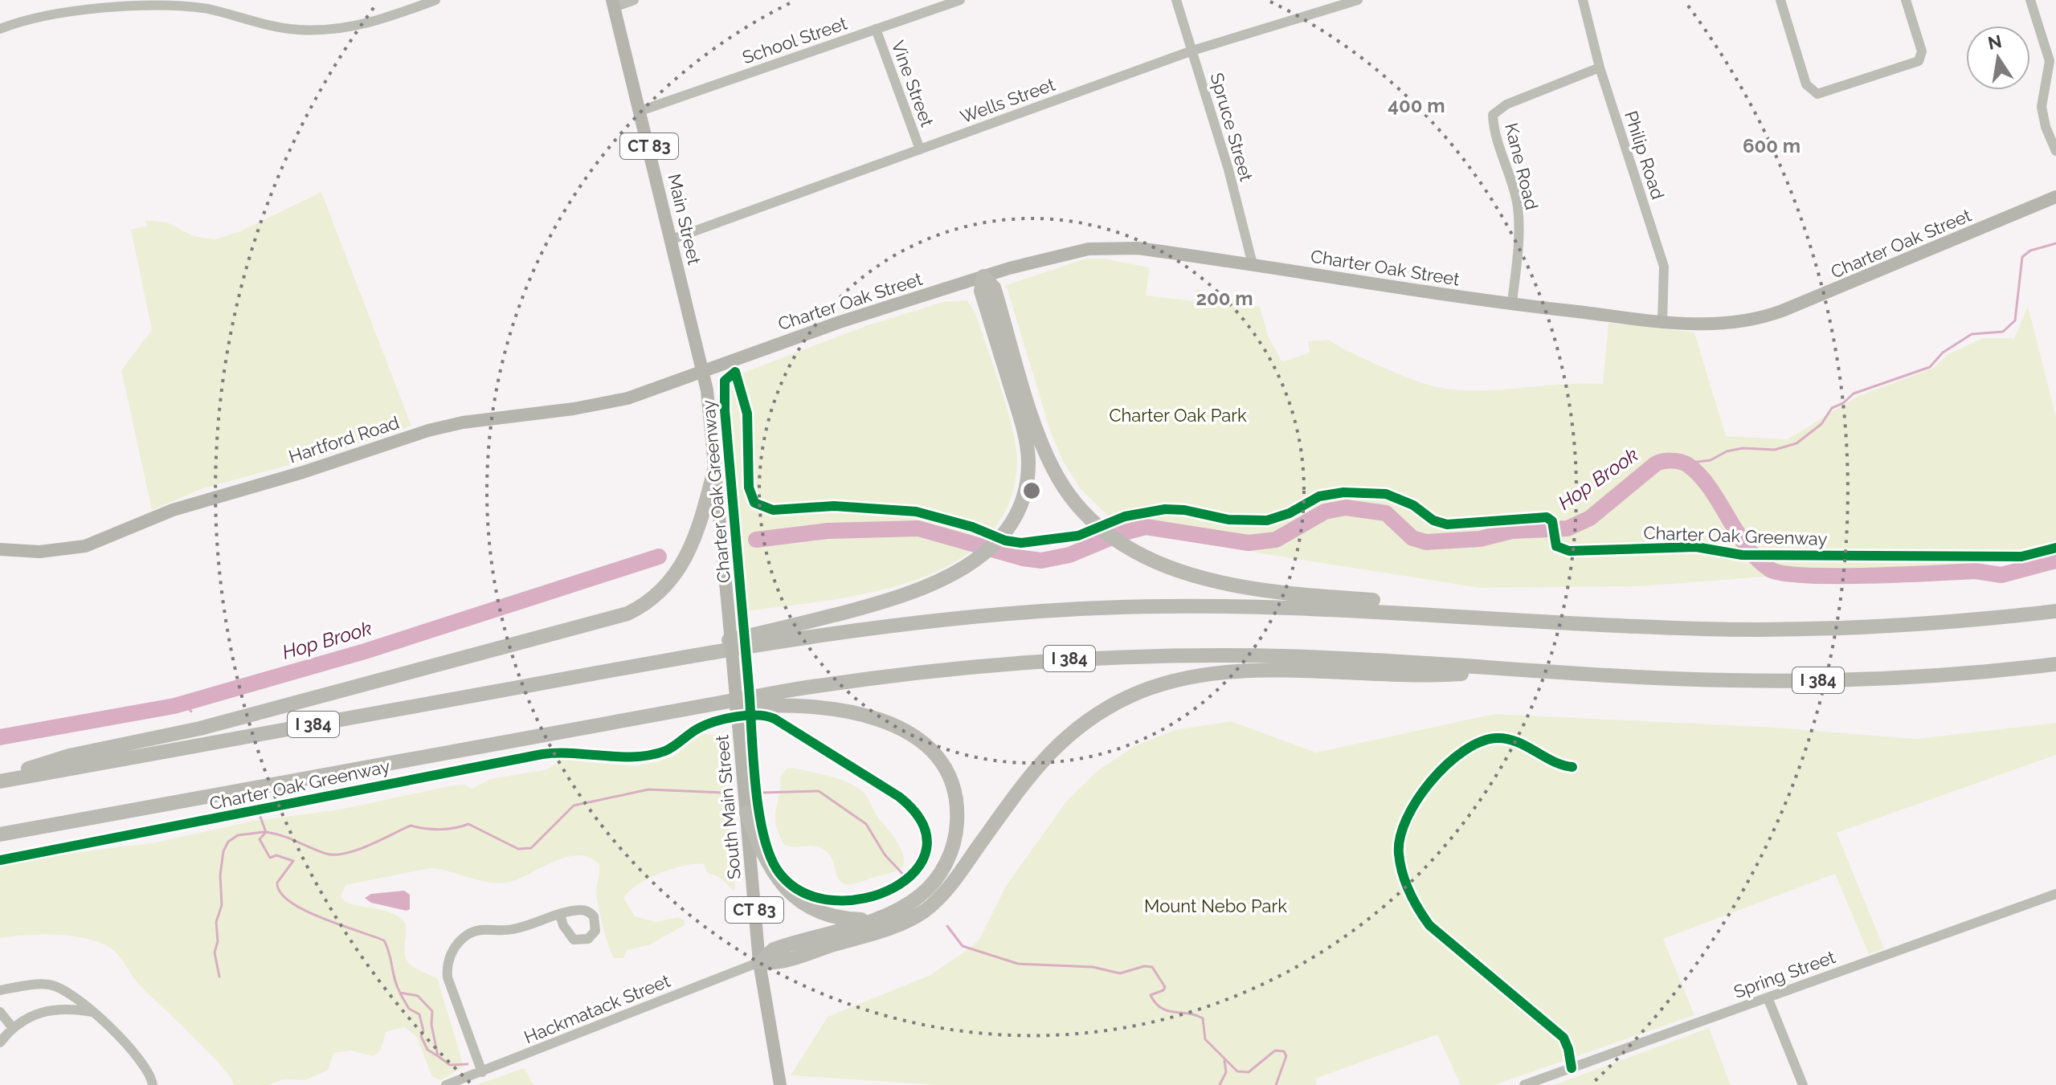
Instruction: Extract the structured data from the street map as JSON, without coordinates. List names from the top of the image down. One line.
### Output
{"streets":{"highway":["I 384"],"main road":["CT 83","Main Street","Charter Oak Street","Hartford Road","South Main Street"],"street":["School Street","Vine Street","Wells Street","Spruce Street","Philip Road","Kane Road","Spring Street","Hackmatack Street"],"cycle path":["Charter Oak Greenway"]},"crossings":[["School Street","Vine Street"],["School Street","Main Street"],["Vine Street","Wells Street"],["Wells Street","Spruce Street"],["Wells Street","Main Street"],["Spruce Street","Charter Oak Street"],["Philip Road","Kane Road"],["Philip Road","Charter Oak Street"],["Kane Road","Charter Oak Street"],["Main Street","Charter Oak Street"],["Main Street","Hartford Road"],["Main Street","South Main Street"],["Charter Oak Street","Hartford Road"],["Charter Oak Street","South Main Street"],["Hartford Road","South Main Street"],["South Main Street","Hackmatack Street"]],"water":["Hop Brook"],"parks":["Charter Oak Park","Mount Nebo Park"],"north":"top","rings":["400 m","600 m","200 m"]}
